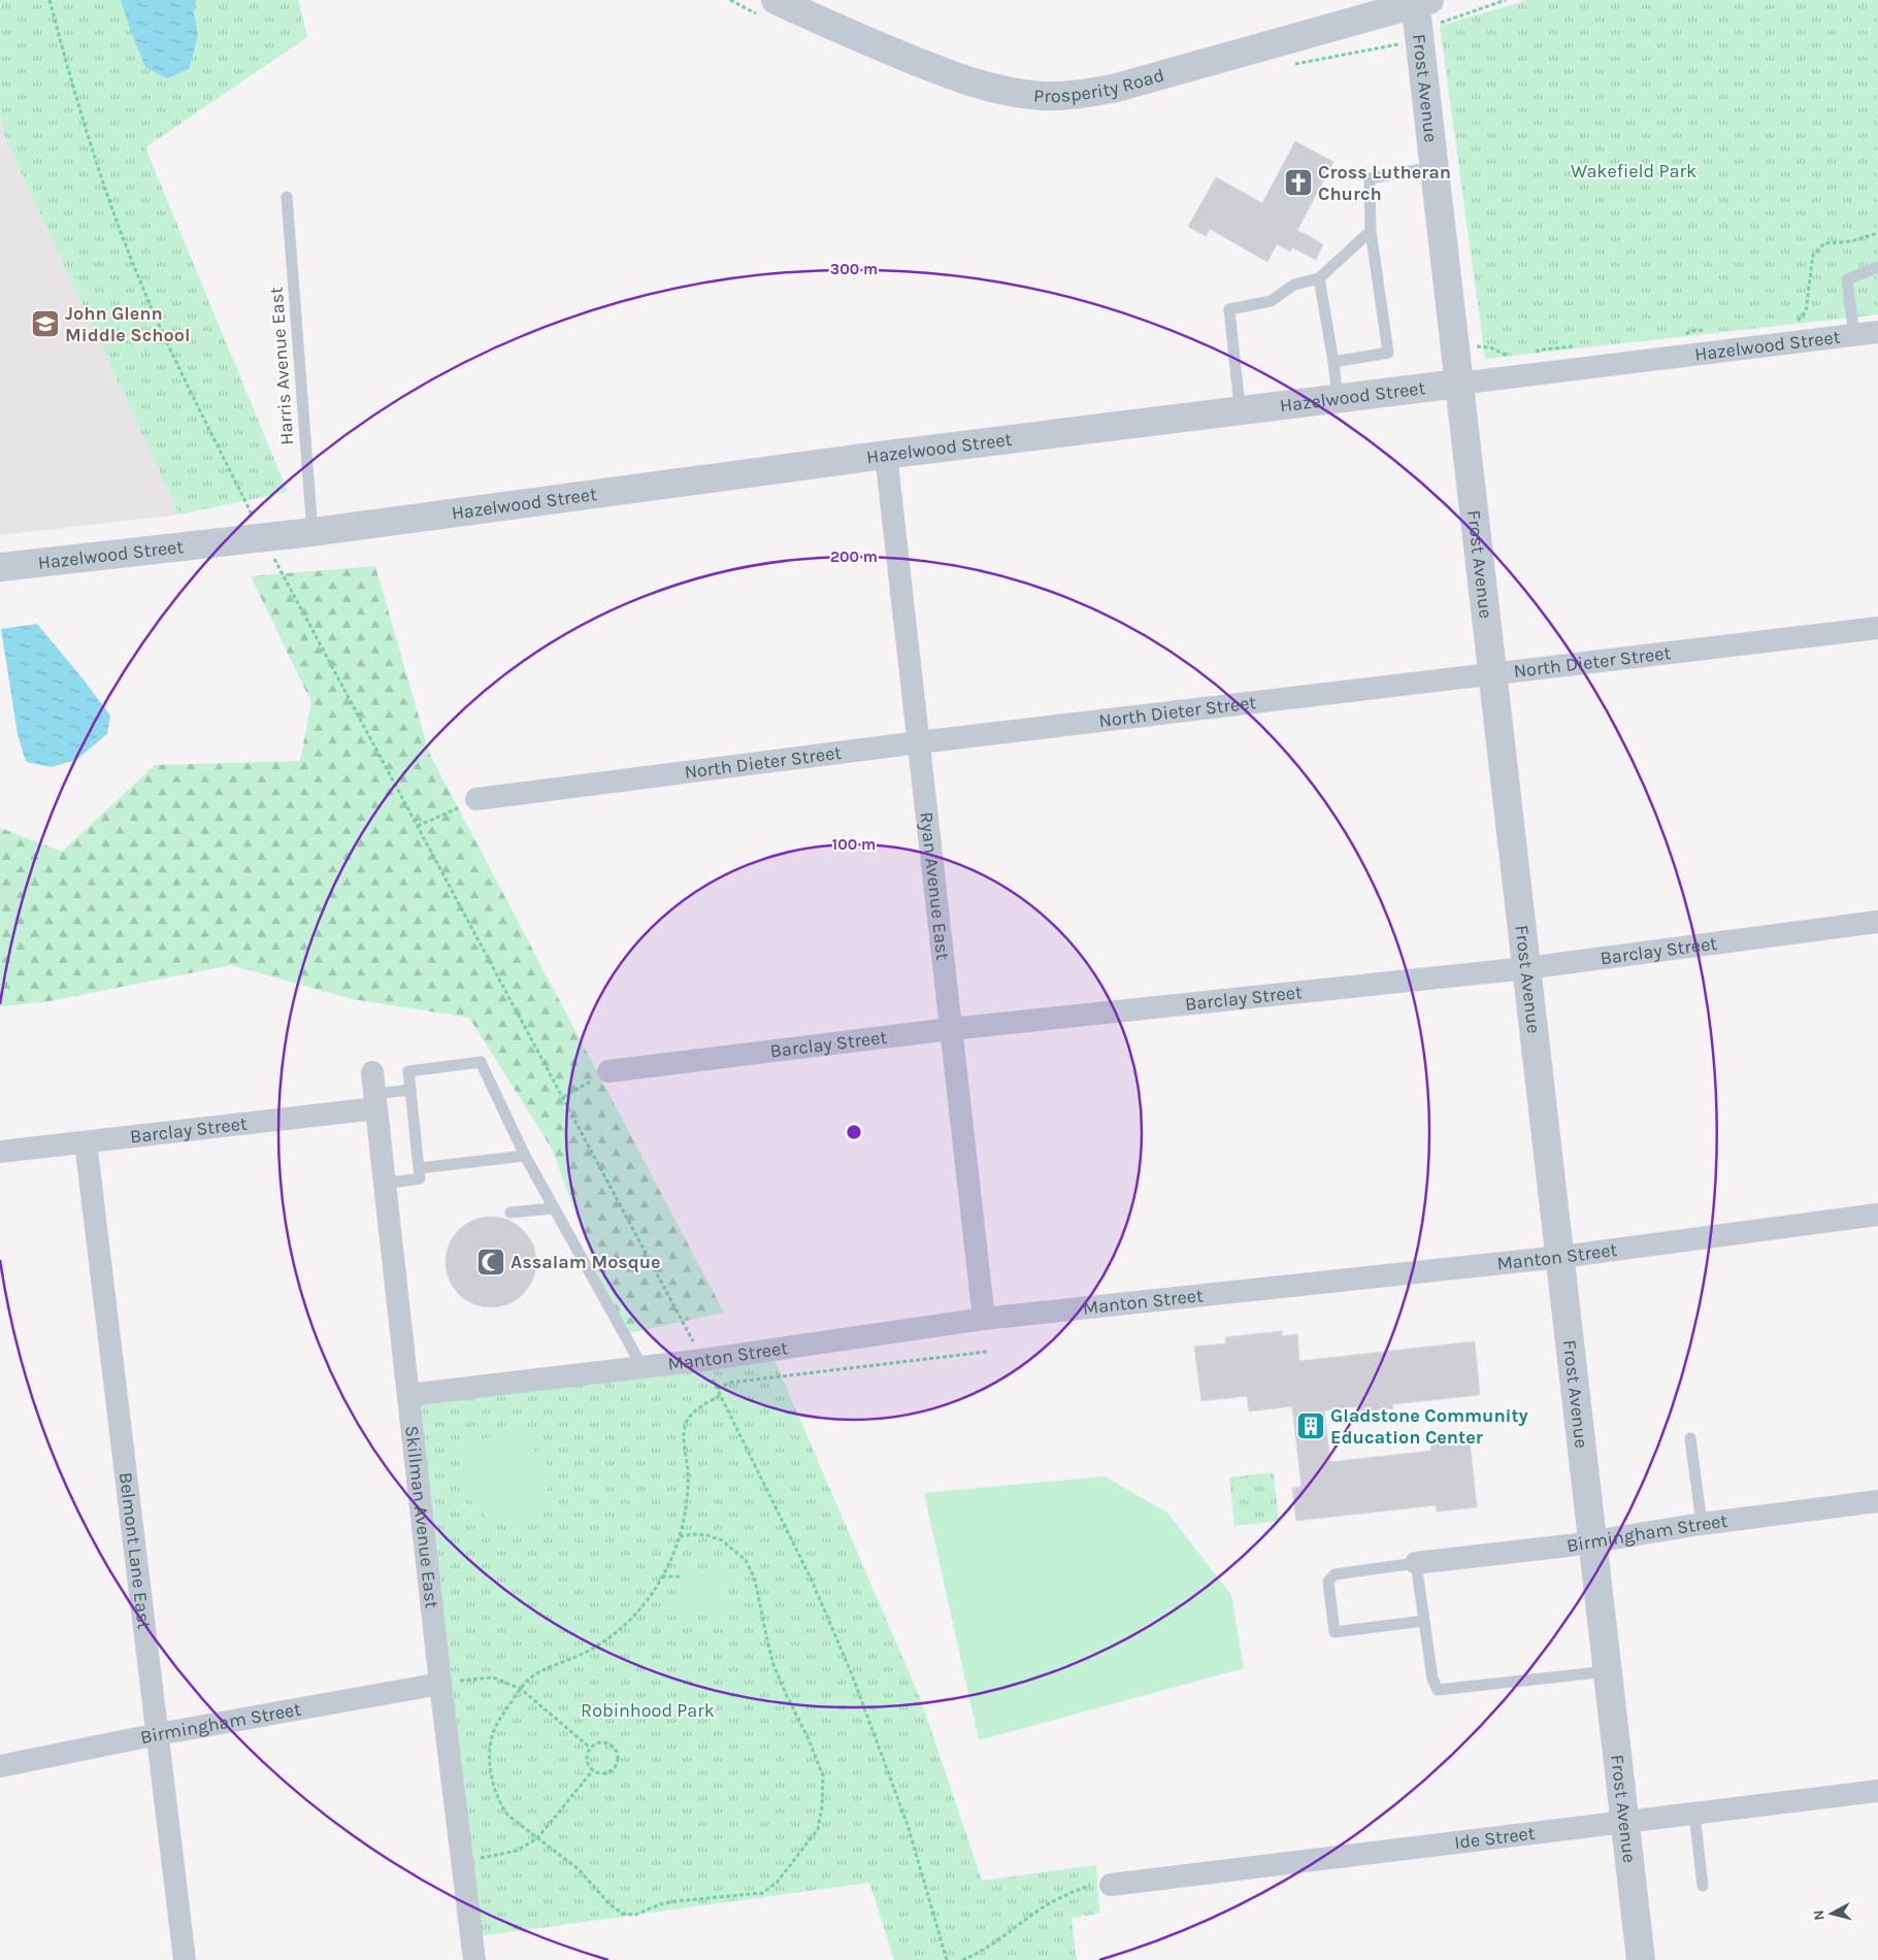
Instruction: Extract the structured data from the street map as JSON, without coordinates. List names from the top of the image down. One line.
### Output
{"streets":{"street":["Prosperity Road","Frost Avenue","Hazelwood Street","North Dieter Street","Ryan Avenue East","Barclay Street","Manton Street","Skillman Avenue East","Birmingham Street","Belmont Lane East","Ide Street"],"lane":["Harris Avenue East"]},"crossings":[["Prosperity Road","Frost Avenue"],["Frost Avenue","Hazelwood Street"],["Frost Avenue","North Dieter Street"],["Frost Avenue","Barclay Street"],["Frost Avenue","Manton Street"],["Frost Avenue","Birmingham Street"],["Frost Avenue","Ide Street"],["Hazelwood Street","Harris Avenue East"],["Hazelwood Street","Ryan Avenue East"],["North Dieter Street","Ryan Avenue East"],["Ryan Avenue East","Barclay Street"],["Ryan Avenue East","Manton Street"],["Barclay Street","Skillman Avenue East"],["Barclay Street","Belmont Lane East"],["Manton Street","Skillman Avenue East"],["Skillman Avenue East","Birmingham Street"],["Birmingham Street","Belmont Lane East"]],"parks":["Wakefield Park","Robinhood Park"],"places":{"church":["Cross Lutheran Church"],"school or university":["John Glenn Middle School"],"mosque":["Assalam Mosque"],"building":["Gladstone Community Education Center"]},"north":"left","rings":["300 m","200 m","100 m"]}
